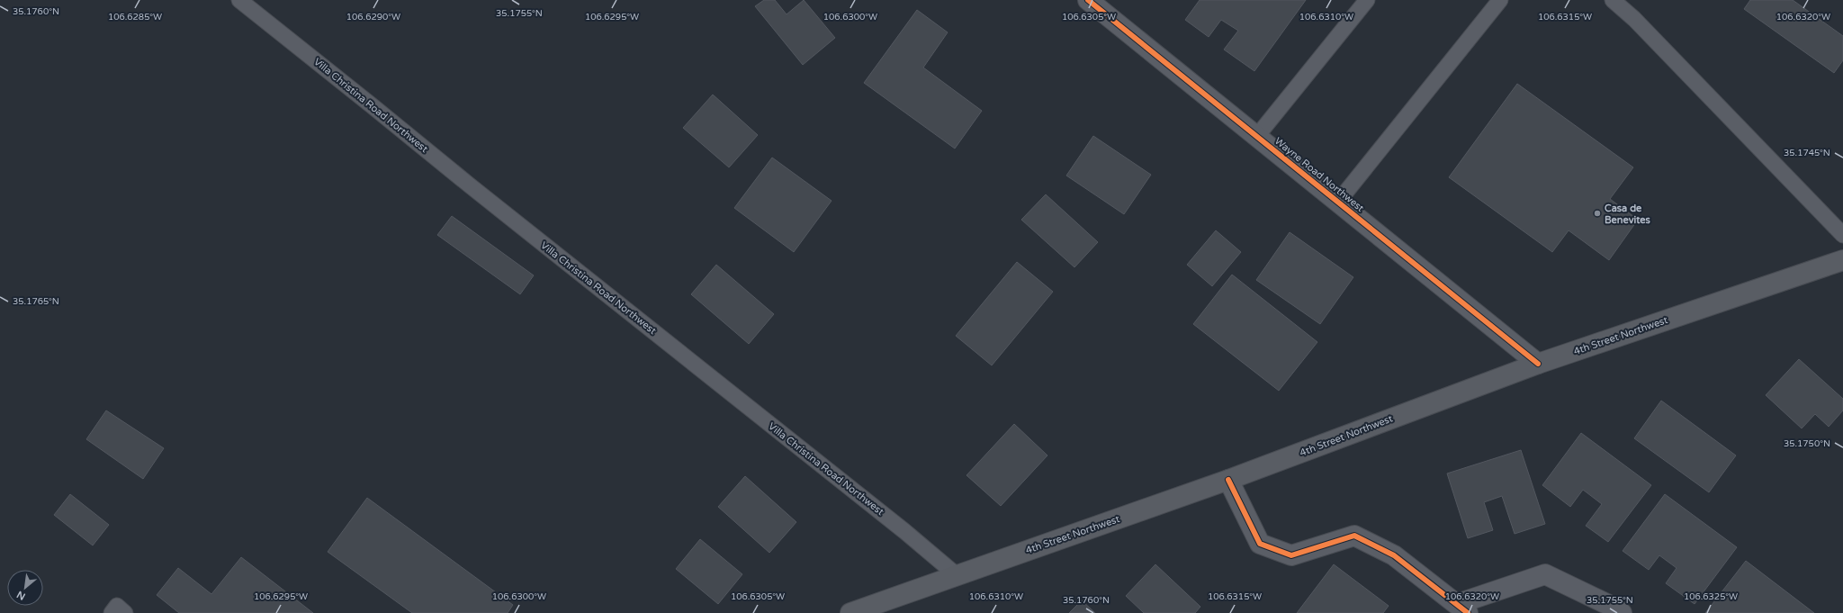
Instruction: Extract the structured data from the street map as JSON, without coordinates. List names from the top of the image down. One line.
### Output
{"streets":{"main road":["4th Street Northwest"],"street":["Wayne Road Northwest"],"lane":["Villa Christina Road Northwest"]},"crossings":[["Villa Christina Road Northwest","4th Street Northwest"],["Wayne Road Northwest","4th Street Northwest"]],"places":["Casa de Benevites"],"north":"bottom left","coordinates":["35.1760°N","35.1755°N","106.6285°W","106.6290°W","106.6295°W","106.6300°W","106.6305°W","106.6310°W","106.6315°W","106.6320°W","35.1745°N","35.1765°N","35.1750°N","106.6325°W"]}
